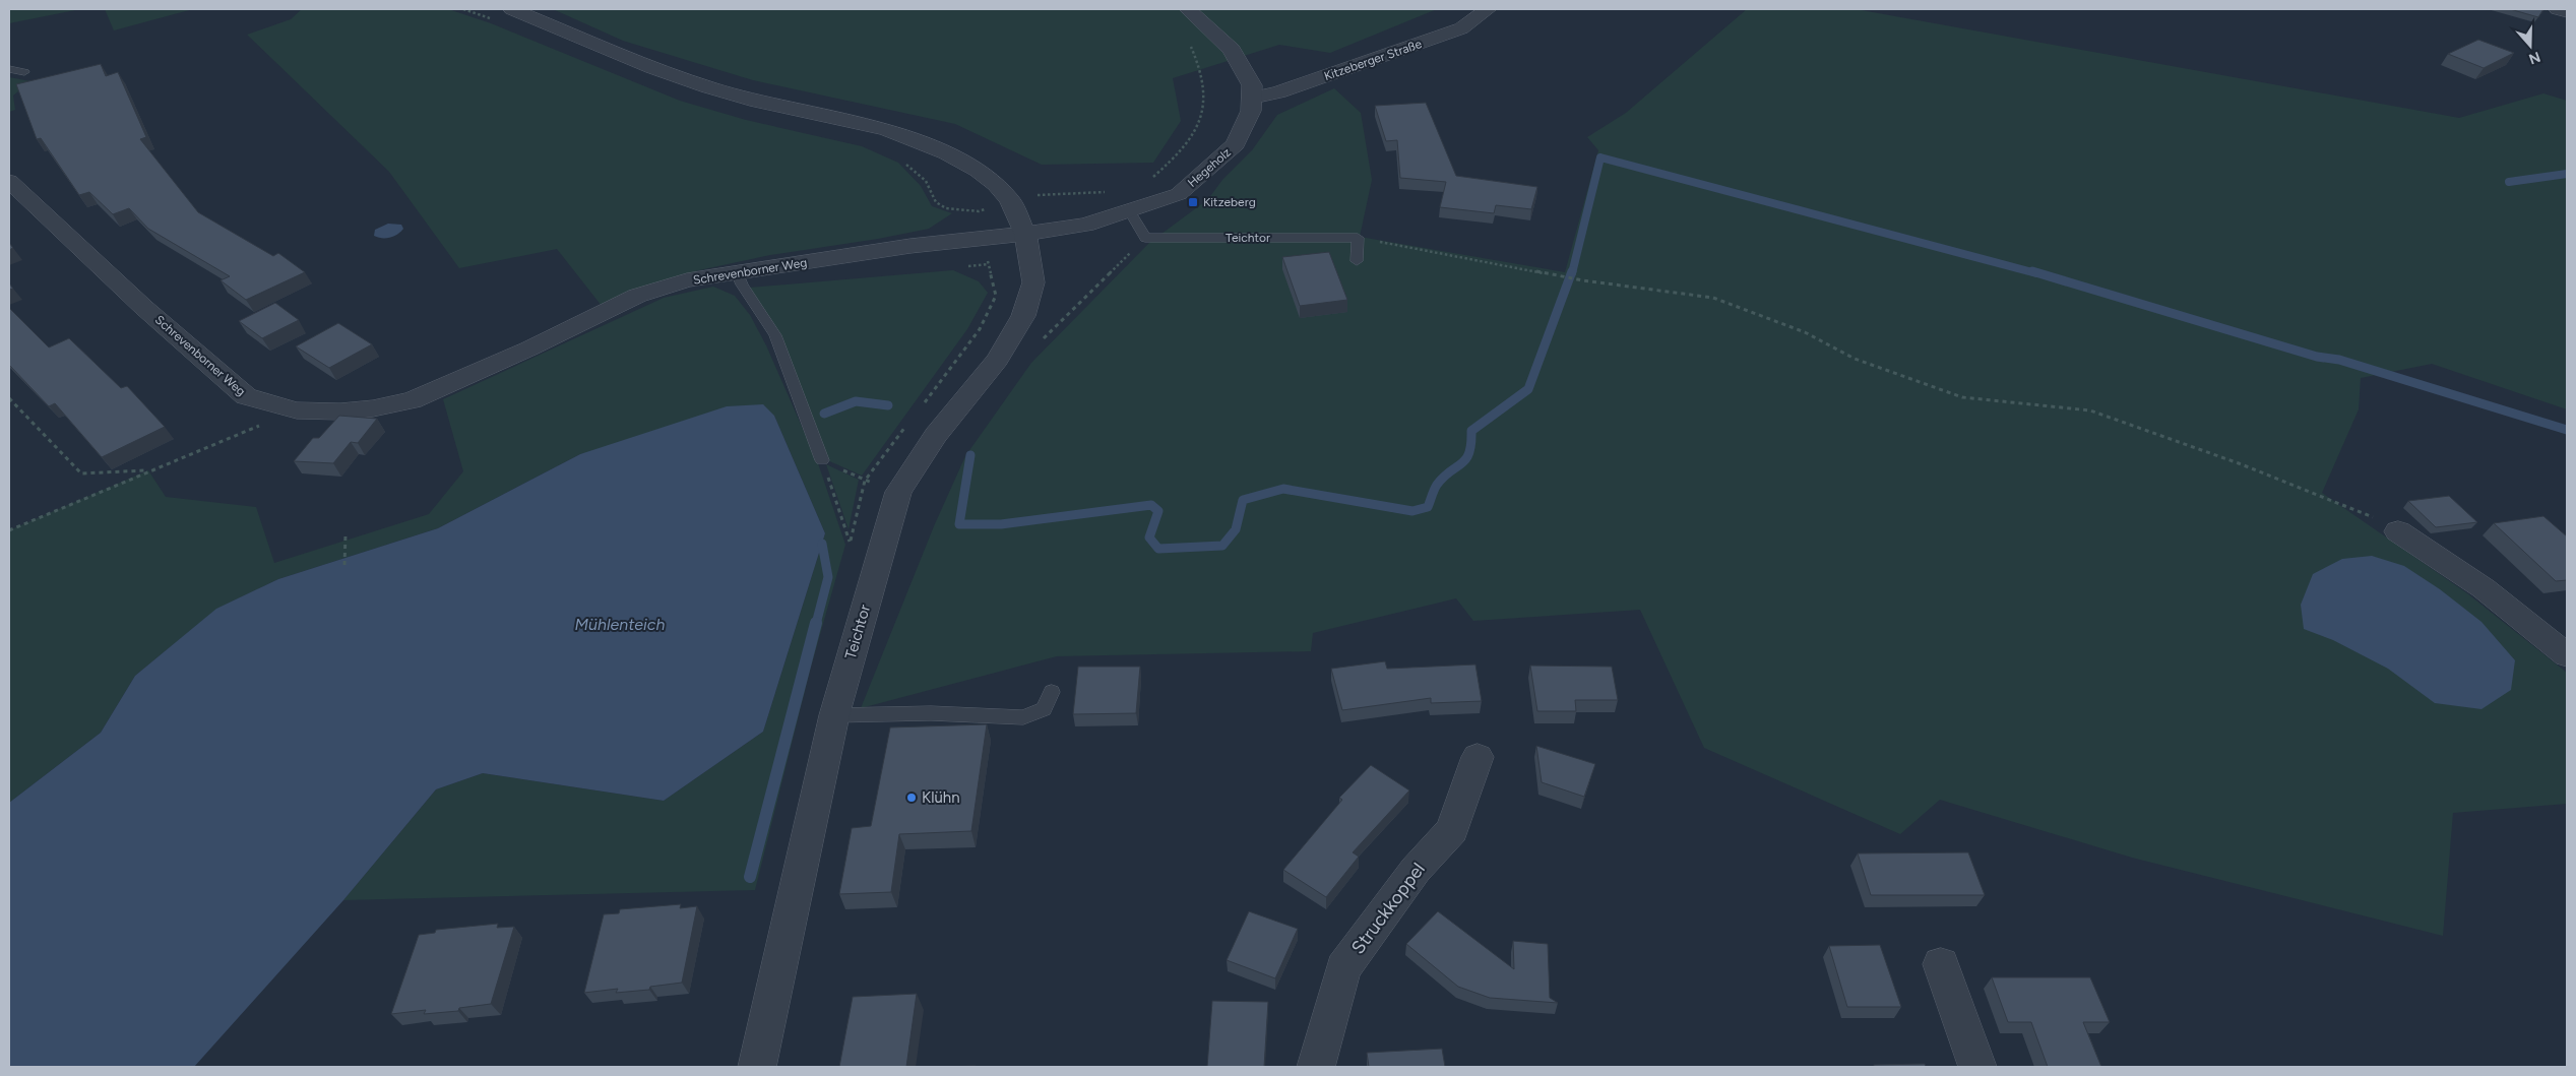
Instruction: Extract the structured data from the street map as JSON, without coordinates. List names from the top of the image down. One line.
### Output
{"streets":{"street":["Kitzeberger Straße","Hegeholz","Teichtor","Schrevenborner Weg","Struckkoppel"]},"crossings":[["Kitzeberger Straße","Hegeholz"],["Hegeholz","Teichtor"],["Hegeholz","Schrevenborner Weg"],["Teichtor","Schrevenborner Weg"]],"water":["Mühlenteich"],"places":{"transit":["Kitzeberg"],"other":["Klühn"]},"north":"bottom"}
